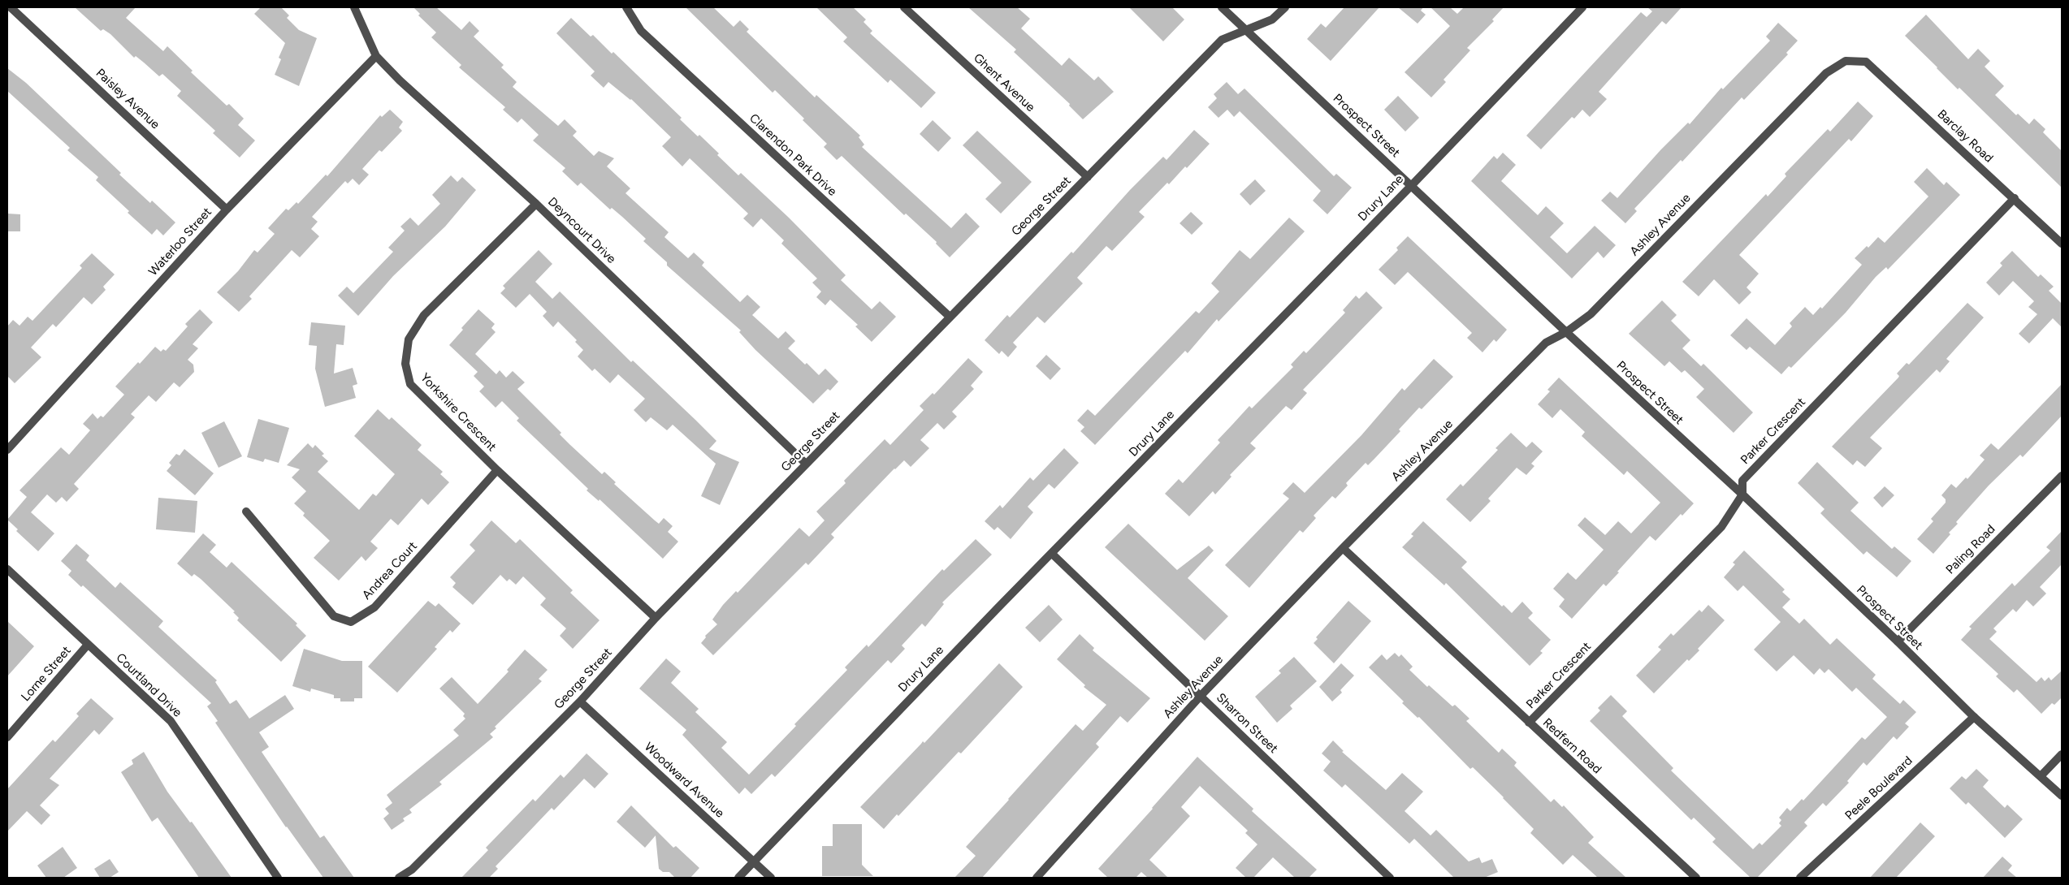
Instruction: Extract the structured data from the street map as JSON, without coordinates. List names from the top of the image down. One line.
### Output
{"streets":{"street":["Ghent Avenue","Paisley Avenue","Prospect Street","Barclay Road","Clarendon Park Drive","Drury Lane","George Street","Ashley Avenue","Deyncourt Drive","Waterloo Street","Yorkshire Crescent","Parker Crescent","Paling Road","Andrea Court","Lorne Street","Courtland Drive","Sharron Street","Redfern Road","Woodward Avenue","Peele Boulevard"]},"crossings":[["Ghent Avenue","George Street"],["Paisley Avenue","Waterloo Street"],["Prospect Street","Drury Lane"],["Prospect Street","George Street"],["Prospect Street","Ashley Avenue"],["Prospect Street","Parker Crescent"],["Prospect Street","Paling Road"],["Prospect Street","Peele Boulevard"],["Barclay Road","Ashley Avenue"],["Barclay Road","Parker Crescent"],["Clarendon Park Drive","George Street"],["Drury Lane","Sharron Street"],["Drury Lane","Woodward Avenue"],["George Street","Deyncourt Drive"],["George Street","Yorkshire Crescent"],["George Street","Woodward Avenue"],["Ashley Avenue","Sharron Street"],["Ashley Avenue","Redfern Road"],["Deyncourt Drive","Waterloo Street"],["Deyncourt Drive","Yorkshire Crescent"],["Yorkshire Crescent","Andrea Court"],["Parker Crescent","Redfern Road"],["Lorne Street","Courtland Drive"]]}
